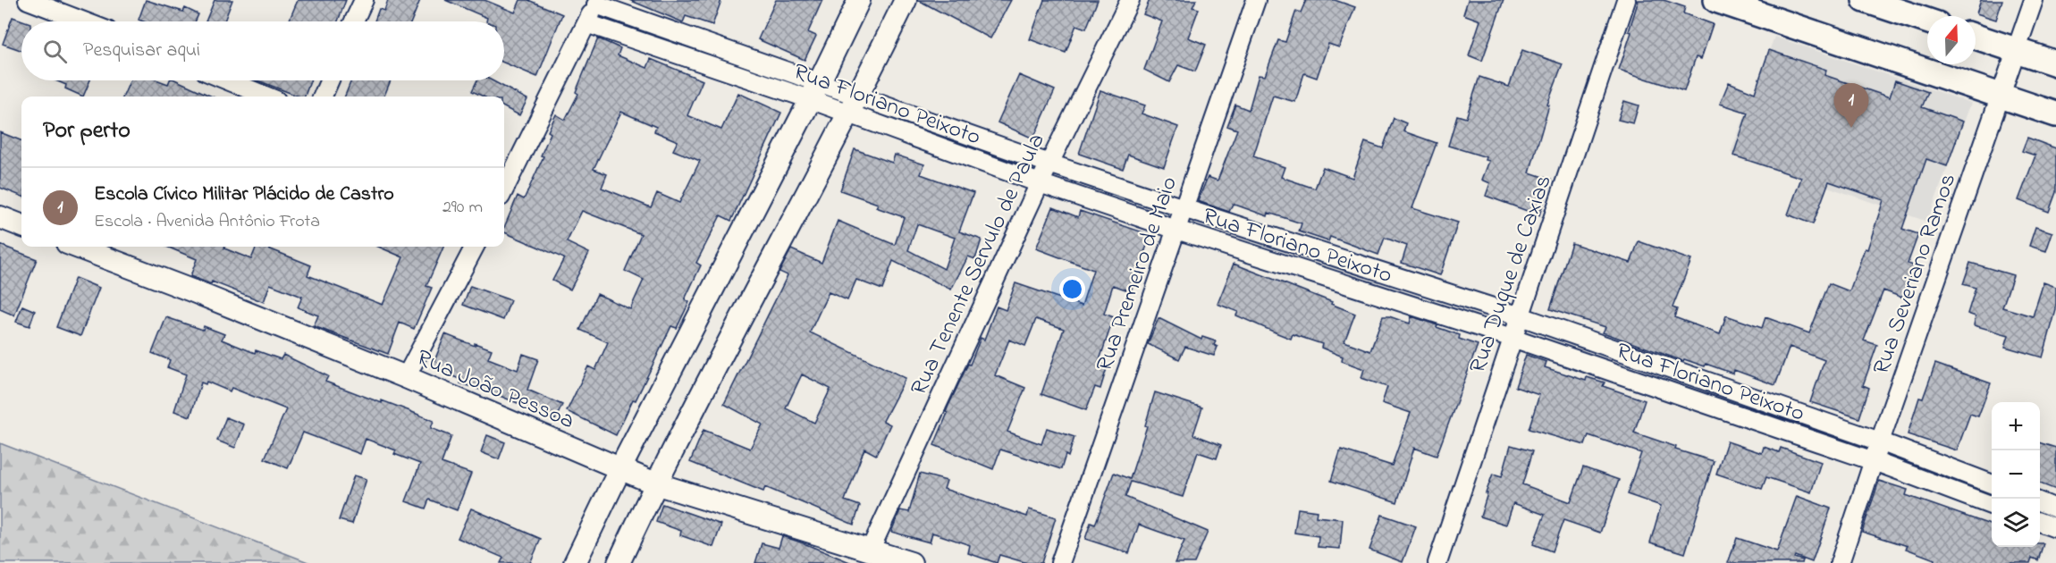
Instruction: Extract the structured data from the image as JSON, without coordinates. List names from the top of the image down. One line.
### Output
{"streets":{"street":["Rua Floriano Peixoto","Rua Tenente Servulo de Paula","Rua Premeiro de Maio","Rua Duque de Caxias","Rua Severiano Ramos","Rua João Pessoa"]},"crossings":[["Rua Floriano Peixoto","Rua Tenente Servulo de Paula"],["Rua Floriano Peixoto","Rua Premeiro de Maio"],["Rua Floriano Peixoto","Rua Duque de Caxias"],["Rua Floriano Peixoto","Rua Severiano Ramos"],["Rua Tenente Servulo de Paula","Rua João Pessoa"]],"north":"top","page":{"search":"Pesquisar aqui","pins":"1","heading":"Por perto","list":[{"mark":"1","name":"Escola Cívico Militar Plácido de Castro","note":"Escola · Avenida Antônio Frota","value":"290 m"}],"map_buttons":["+","−"]}}
